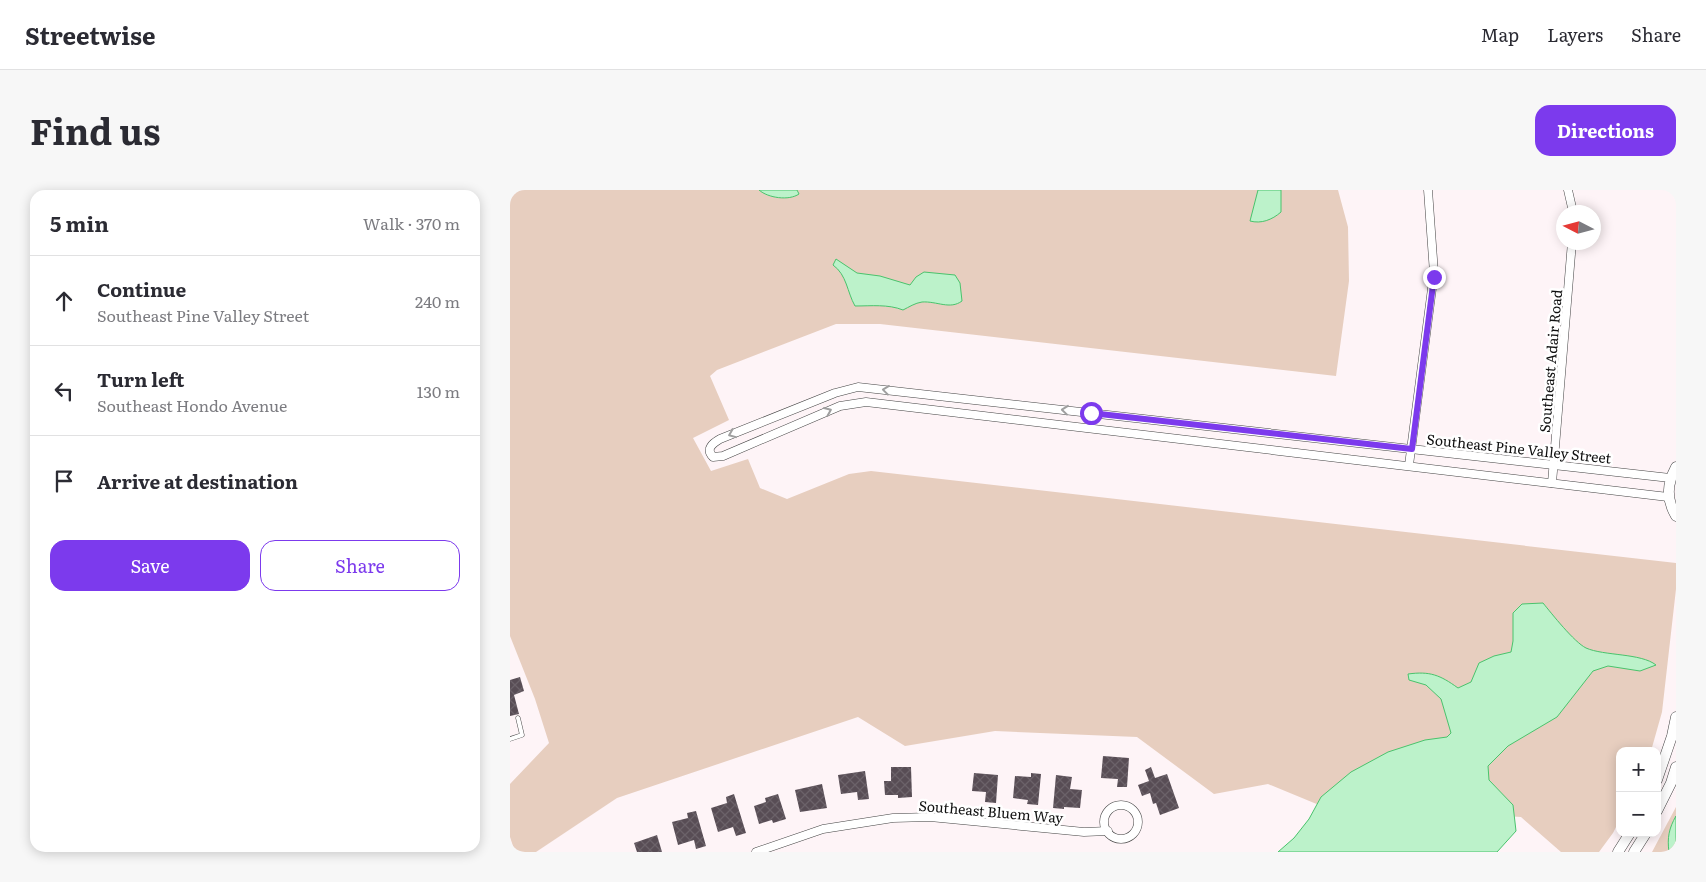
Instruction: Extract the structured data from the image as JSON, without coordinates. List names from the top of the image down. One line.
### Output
{"streets":{"street":["Southeast Adair Road","Southeast Pine Valley Street","Southeast Bluem Way"]},"crossings":[["Southeast Adair Road","Southeast Pine Valley Street"]],"north":"left","page":{"header":"Streetwise","nav":["Map","Layers","Share"],"title":"Find us","buttons":["Directions",["Save","Share"]],"heading":["5 min","Walk · 370 m"],"list":[["Continue","Southeast Pine Valley Street","240 m"],["Turn left","Southeast Hondo Avenue","130 m"],"Arrive at destination"],"map_buttons":["+","−"]}}
